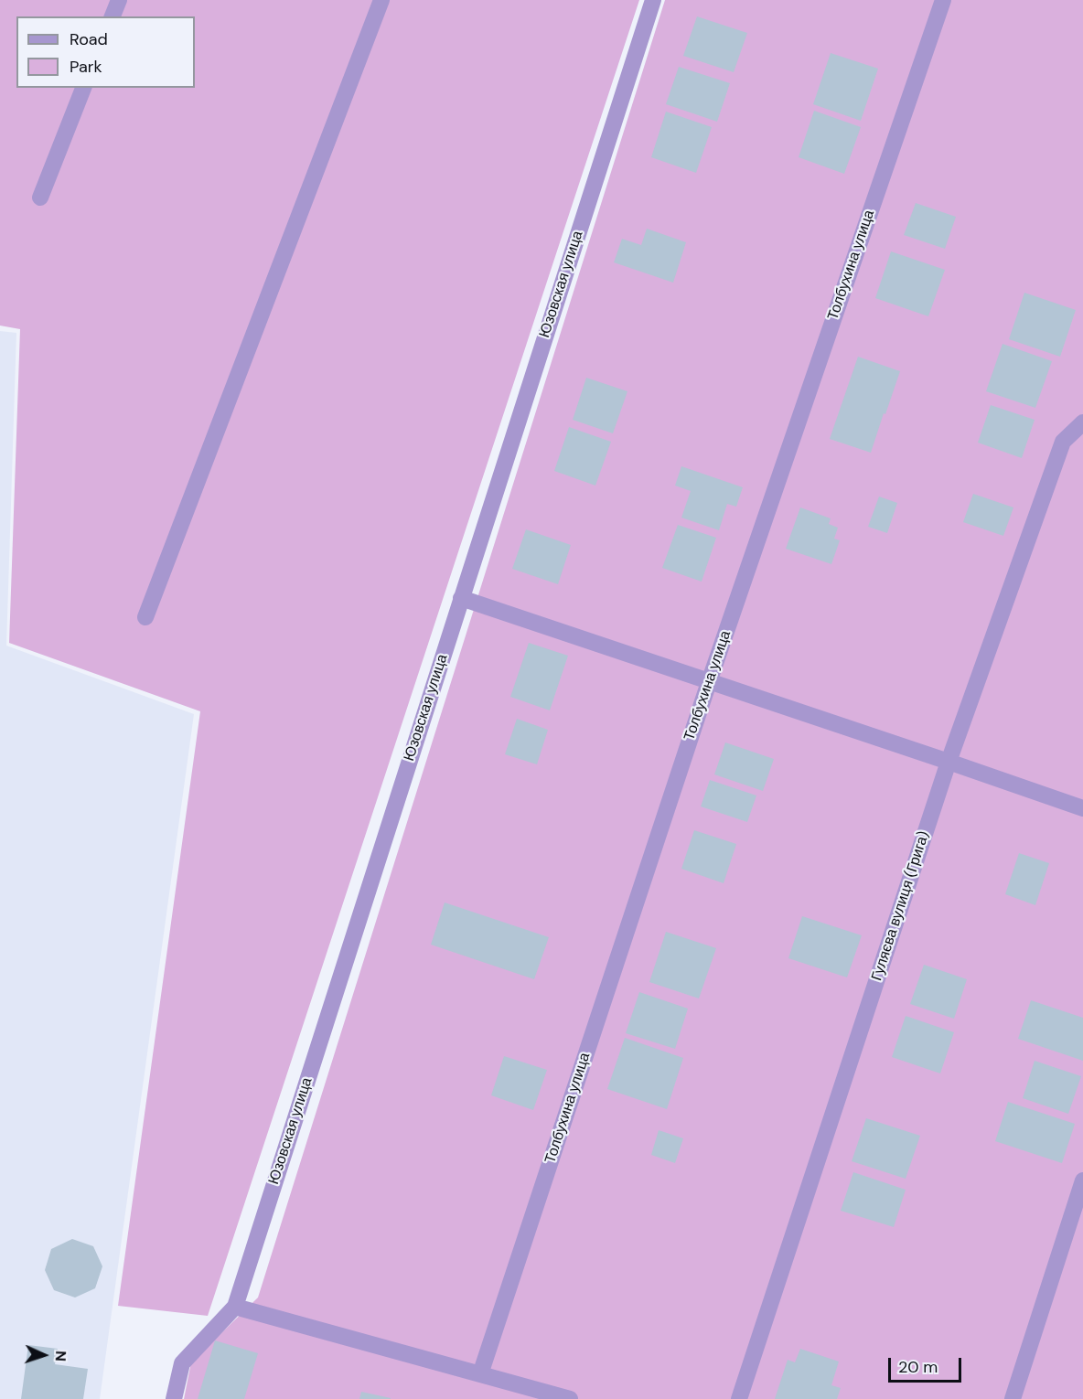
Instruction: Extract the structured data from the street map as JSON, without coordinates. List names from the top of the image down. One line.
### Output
{"streets":{"lane":["Толбухина улица","Юзовская улица","Гуляєва вулиця (Грига)"]},"legend":["Road","Park"],"scale_bar":"20 m","north":"right"}
